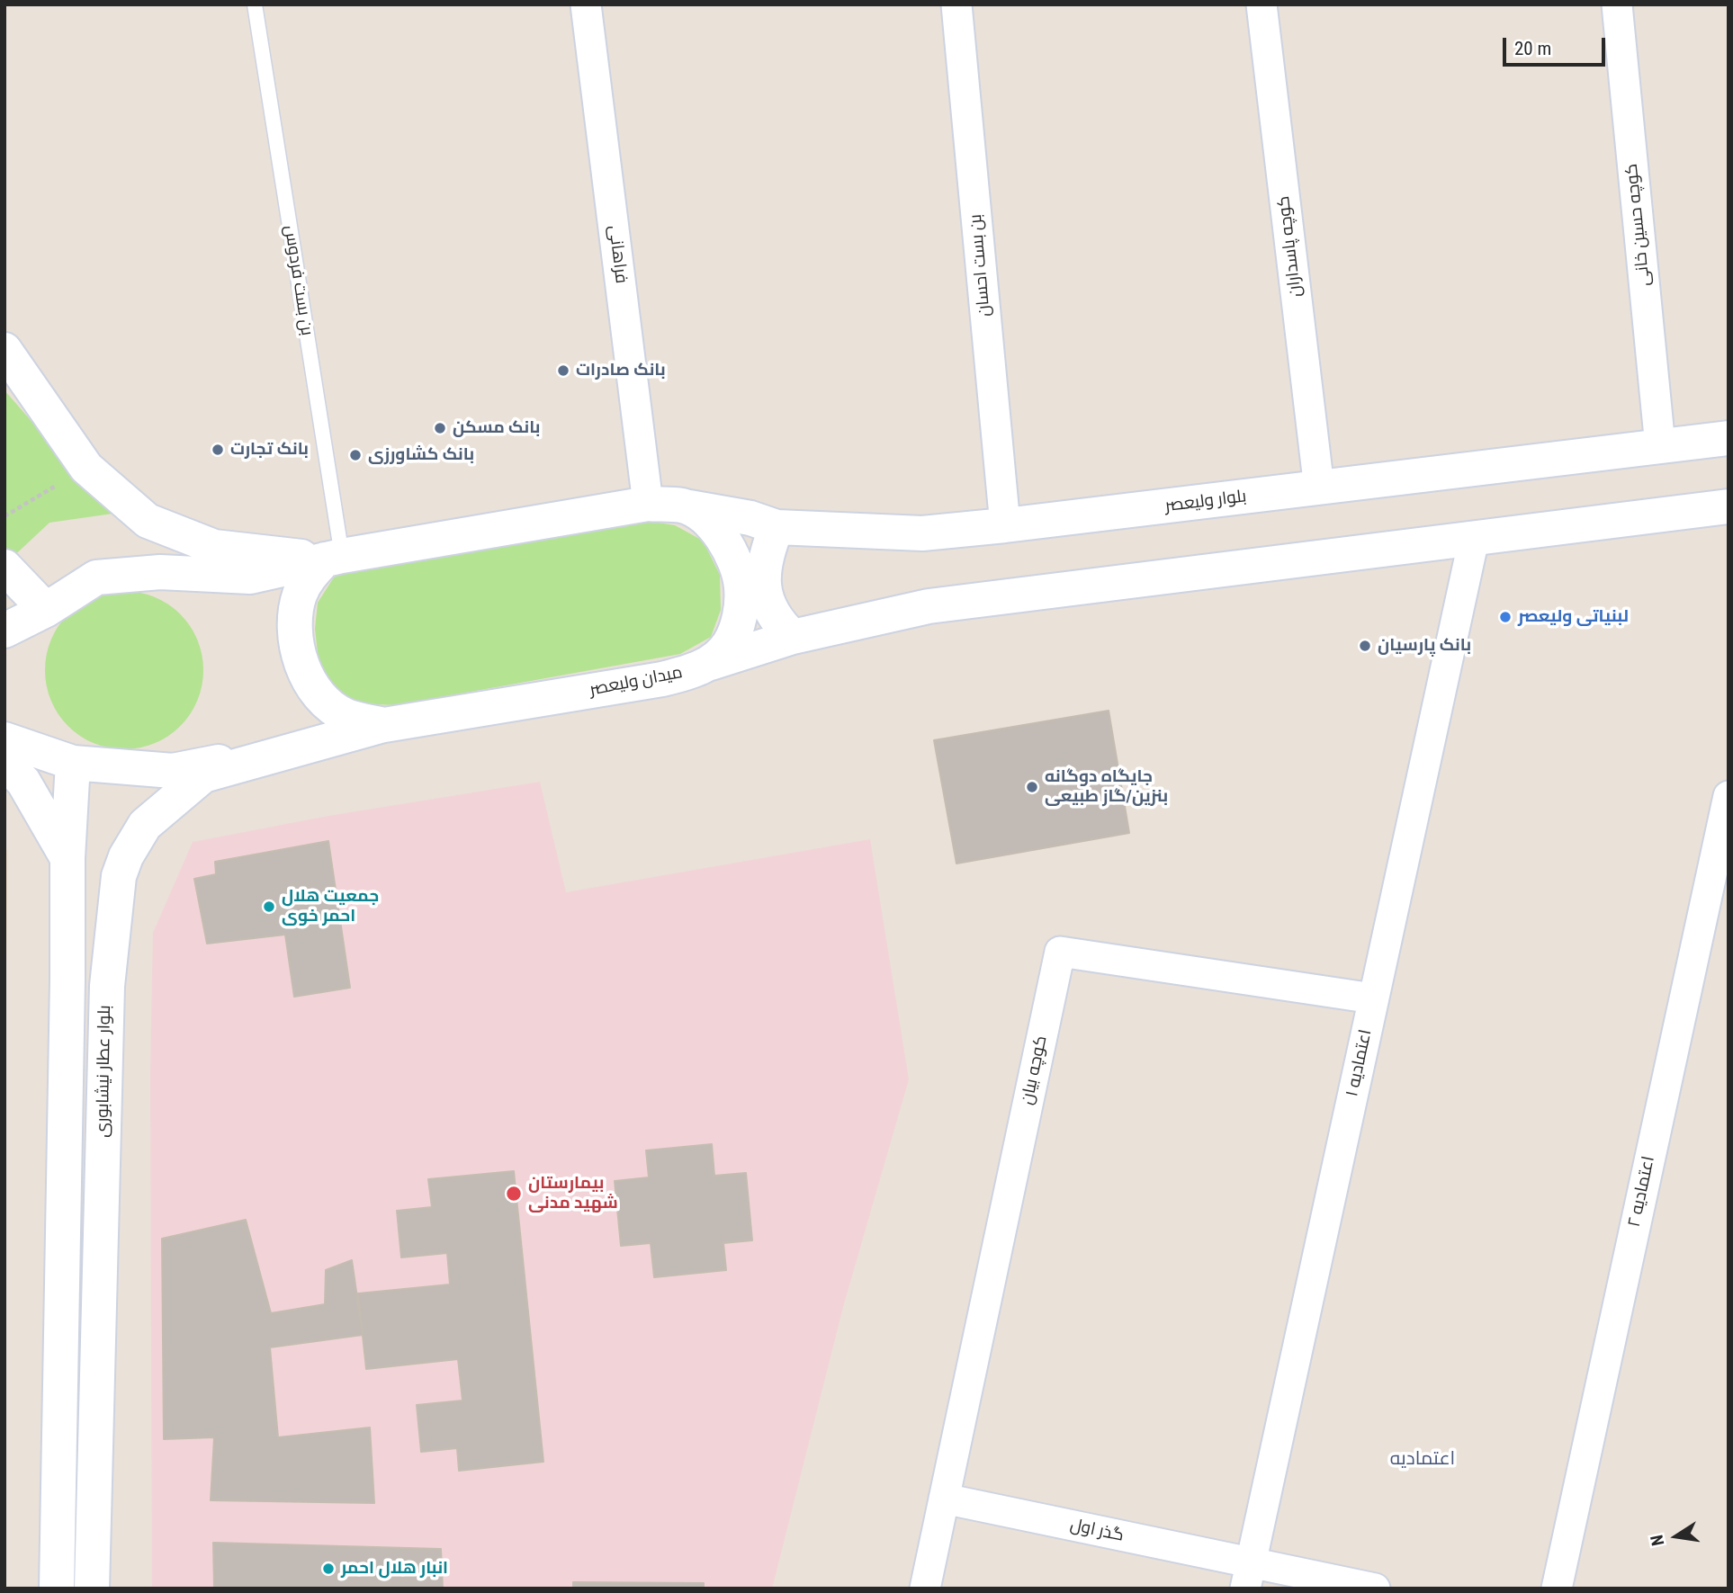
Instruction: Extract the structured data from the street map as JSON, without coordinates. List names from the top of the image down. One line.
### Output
{"streets":{"main road":["بلوار ولیعصر","میدان ولیعصر","بلوار عطار نیشابوری"],"street":["کوچه حسین خانی","کوچه پاسداران","فراهانی","بن بست احسان","اعتمادیه ۱","کوچه بیان","اعتمادیه ۲","گذر اول"],"lane":["بن بست فردوس"]},"crossings":[["کوچه حسین خانی","بلوار ولیعصر"],["کوچه پاسداران","بلوار ولیعصر"],["فراهانی","میدان ولیعصر"],["بن بست احسان","بلوار ولیعصر"],["بن بست فردوس","میدان ولیعصر"],["بلوار ولیعصر","میدان ولیعصر"],["میدان ولیعصر","بلوار عطار نیشابوری"],["اعتمادیه ۱","کوچه بیان"],["اعتمادیه ۱","گذر اول"],["کوچه بیان","گذر اول"]],"districts":["اعتمادیه"],"places":["بانک صادرات","بانک مسکن","بانک تجارت","بانک کشاورزی","لبنیاتی ولیعصر","بانک پارسیان","جایگاه دوگانه بنزین/گاز طبیعی","جمعیت هلال احمر خوی","بیمارستان شهید مدنی","انبار هلال احمر"],"scale_bar":"20 m","north":"left"}
